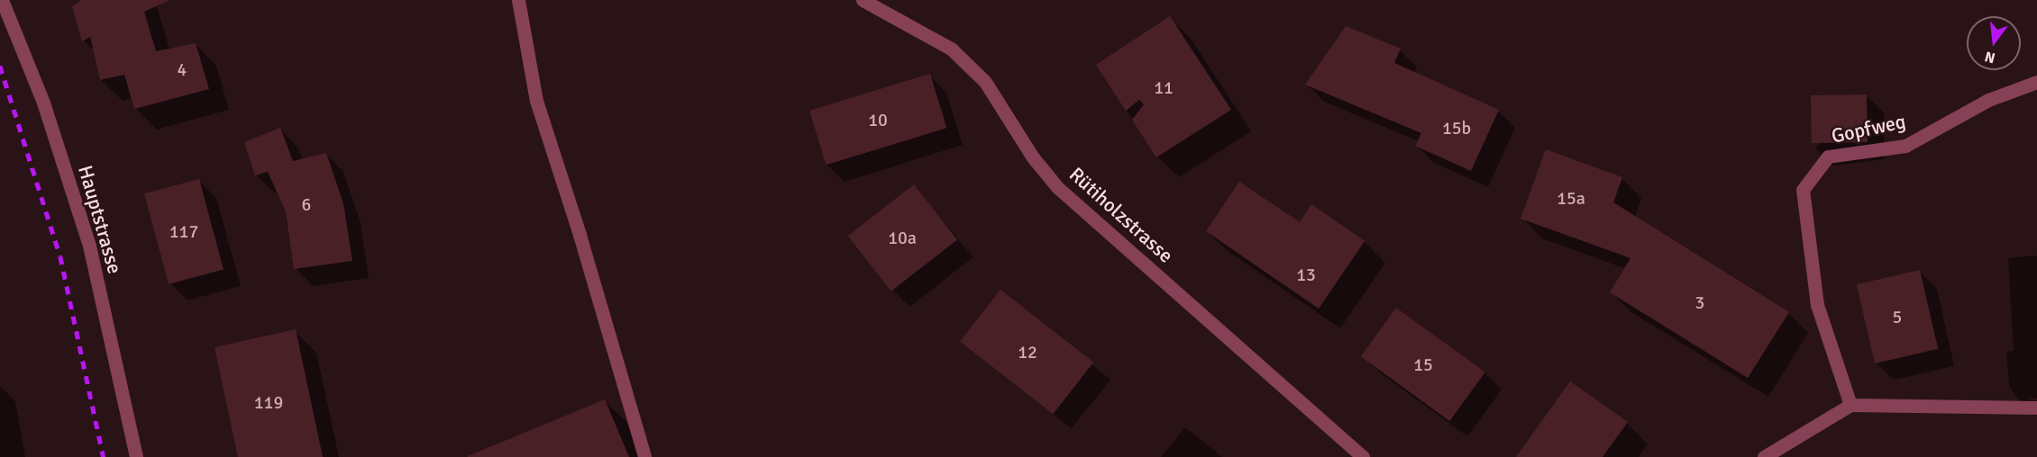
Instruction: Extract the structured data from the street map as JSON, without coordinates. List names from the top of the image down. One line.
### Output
{"streets":{"street":["Gopfweg","Rütiholzstrasse","Hauptstrasse"]},"house_numbers":["4","11","10","15b","15a","6","117","10a","13","3","5","12","15","119"],"north":"bottom"}
